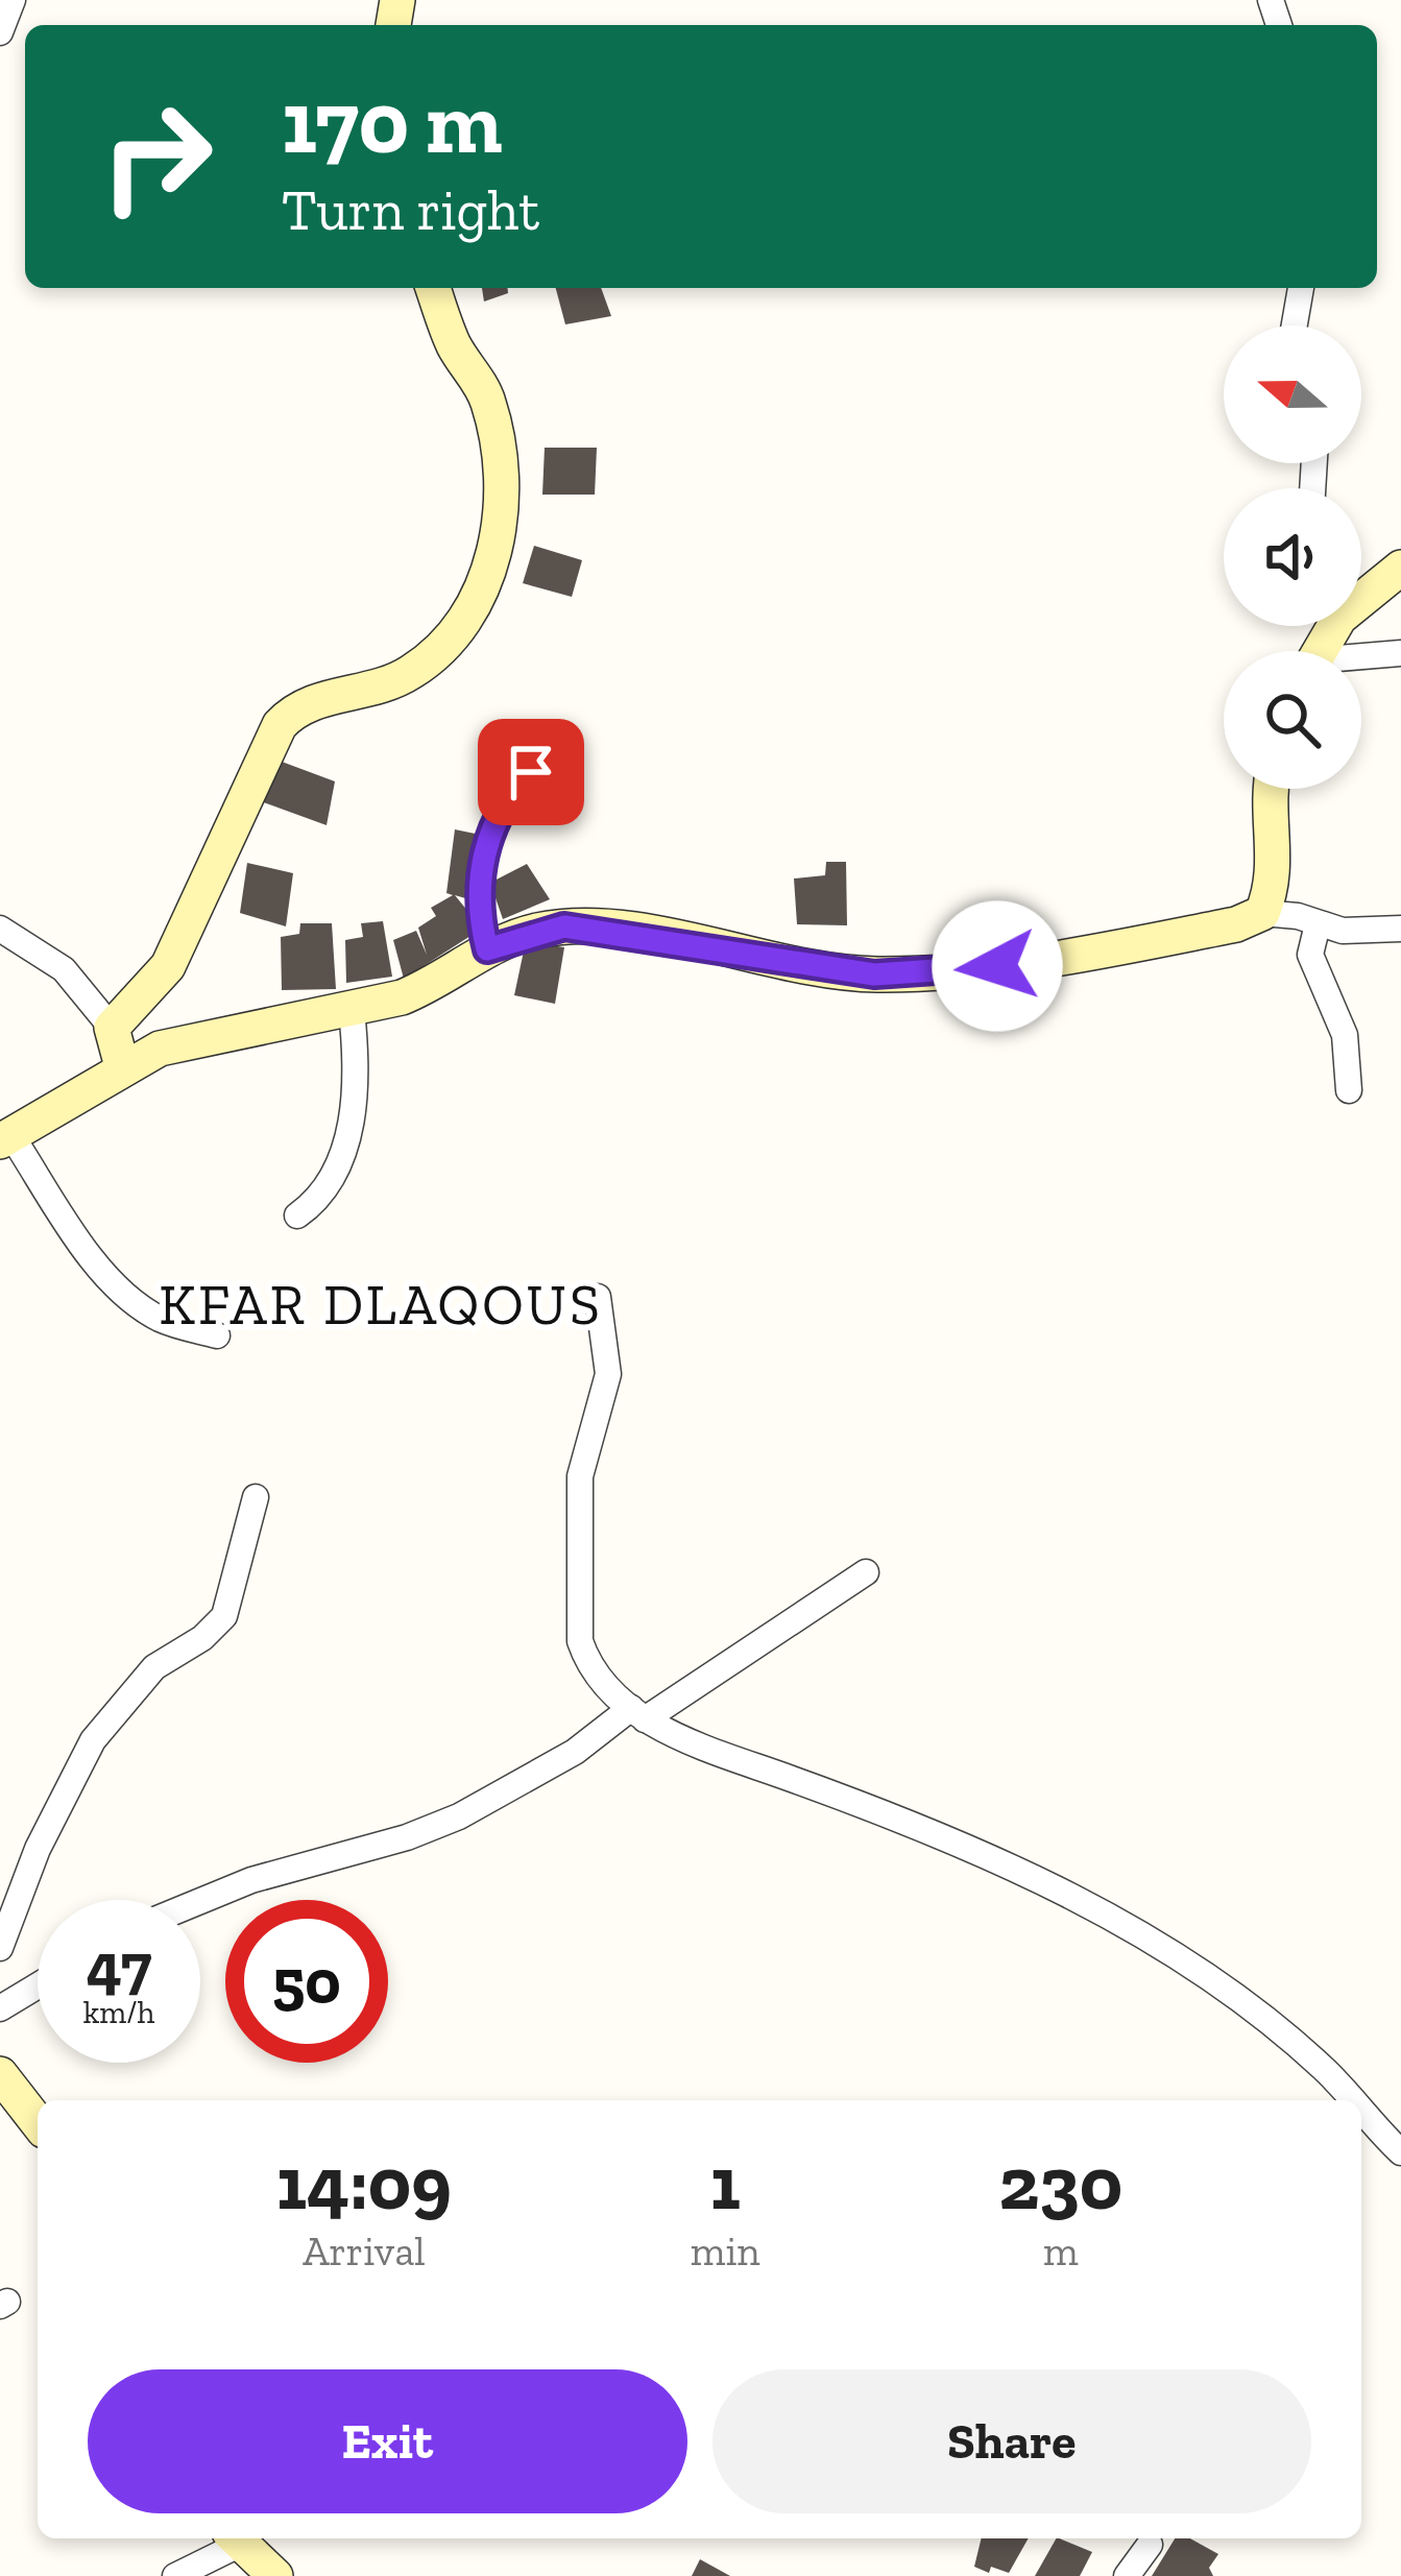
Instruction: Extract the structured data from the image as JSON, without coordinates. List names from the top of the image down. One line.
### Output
{"districts":["KFAR DLAQOUS"],"north":"left","page":{"turn":["170 m","Turn right"],"speed":"47 km/h","limit":"50","eta":["14:09","Arrival","1","min","230","m"],"buttons":["Exit","Share"]}}
